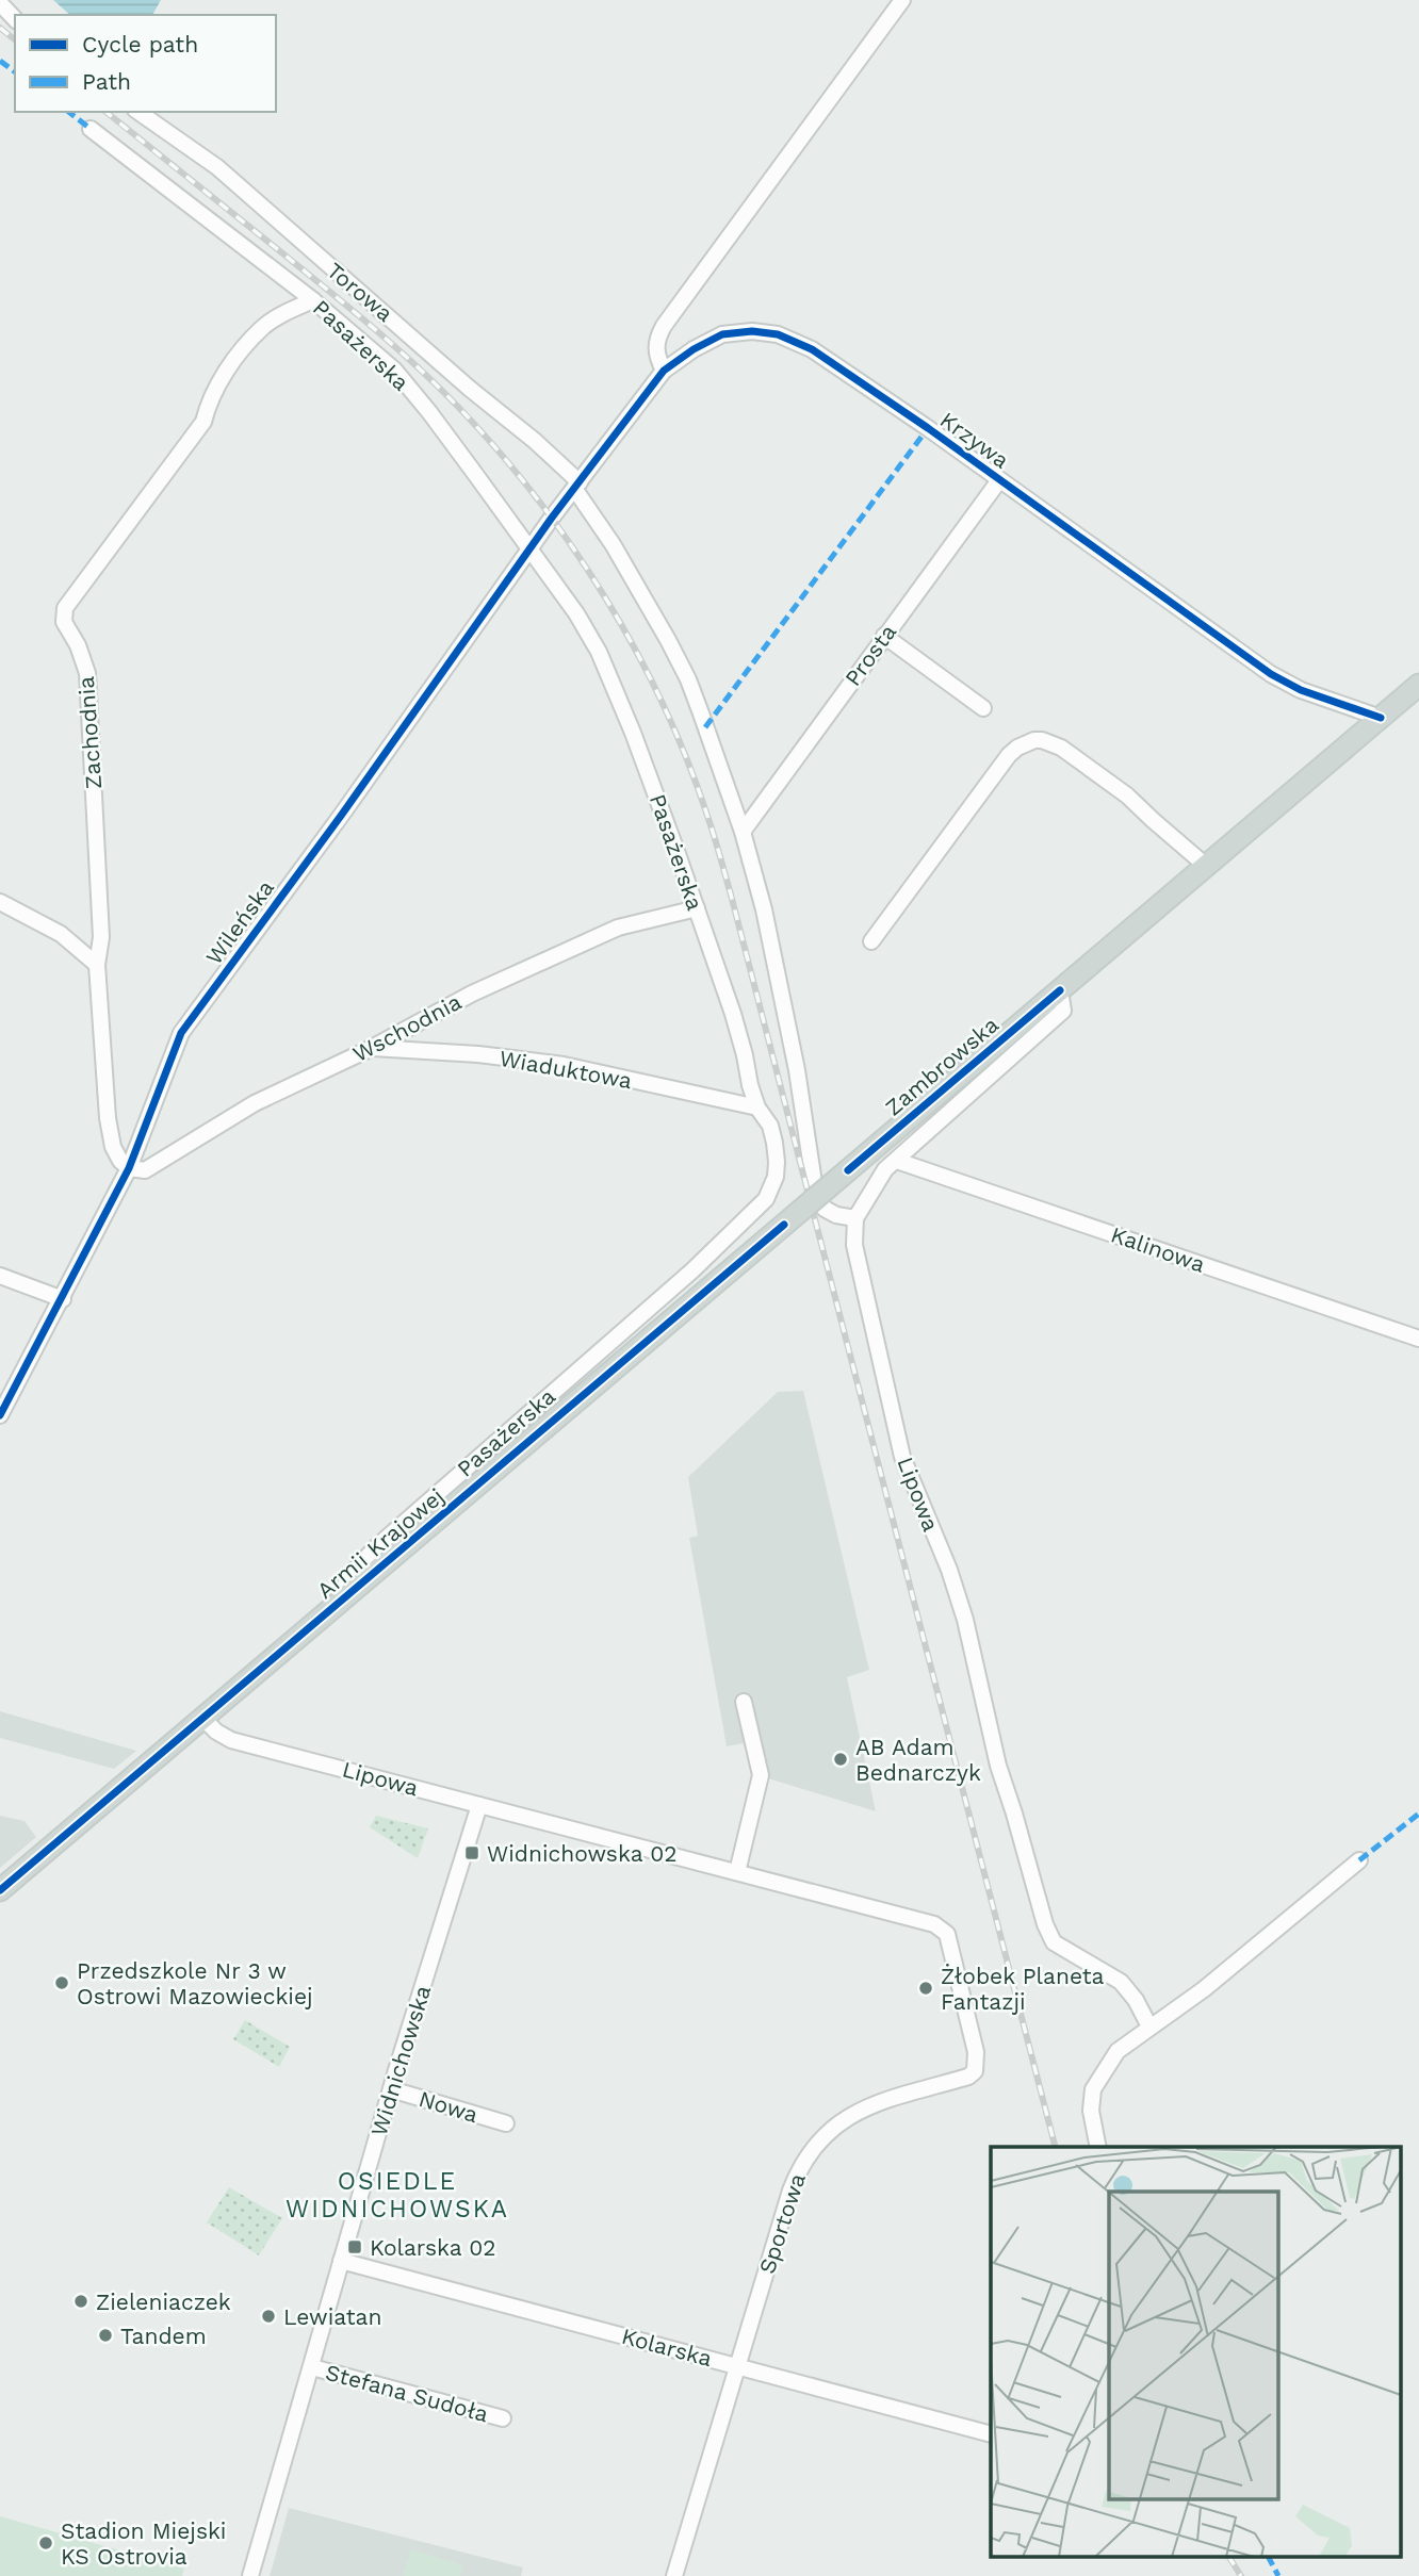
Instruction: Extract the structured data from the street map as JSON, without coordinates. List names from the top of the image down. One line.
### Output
{"streets":{"main road":["Zambrowska","Armii Krajowej"],"street":["Torowa","Pasażerska","Krzywa","Prosta","Zachodnia","Wileńska","Wschodnia","Wiaduktowa","Kalinowa","Lipowa","Widnichowska","Nowa","Sportowa","Kolarska","Stefana Sudoła"]},"crossings":[["Torowa","Krzywa"],["Torowa","Prosta"],["Torowa","Wileńska"],["Torowa","Lipowa"],["Pasażerska","Zachodnia"],["Pasażerska","Wileńska"],["Pasażerska","Wschodnia"],["Pasażerska","Wiaduktowa"],["Pasażerska","Armii Krajowej"],["Krzywa","Prosta"],["Krzywa","Wileńska"],["Krzywa","Zambrowska"],["Zachodnia","Wileńska"],["Zachodnia","Wschodnia"],["Wileńska","Wschodnia"],["Wschodnia","Wiaduktowa"],["Zambrowska","Armii Krajowej"],["Lipowa","Armii Krajowej"],["Lipowa","Widnichowska"],["Lipowa","Sportowa"],["Widnichowska","Nowa"],["Widnichowska","Kolarska"],["Widnichowska","Stefana Sudoła"],["Sportowa","Kolarska"]],"districts":["OSIEDLE WIDNICHOWSKA"],"places":{"other":["AB Adam Bednarczyk","Przedszkole Nr 3 w Ostrowi Mazowieckiej","Żłobek Planeta Fantazji","Zieleniaczek","Lewiatan","Tandem","Stadion Miejski KS Ostrovia"],"transit":["Widnichowska 02","Kolarska 02"]},"legend":["Cycle path","Path"]}
